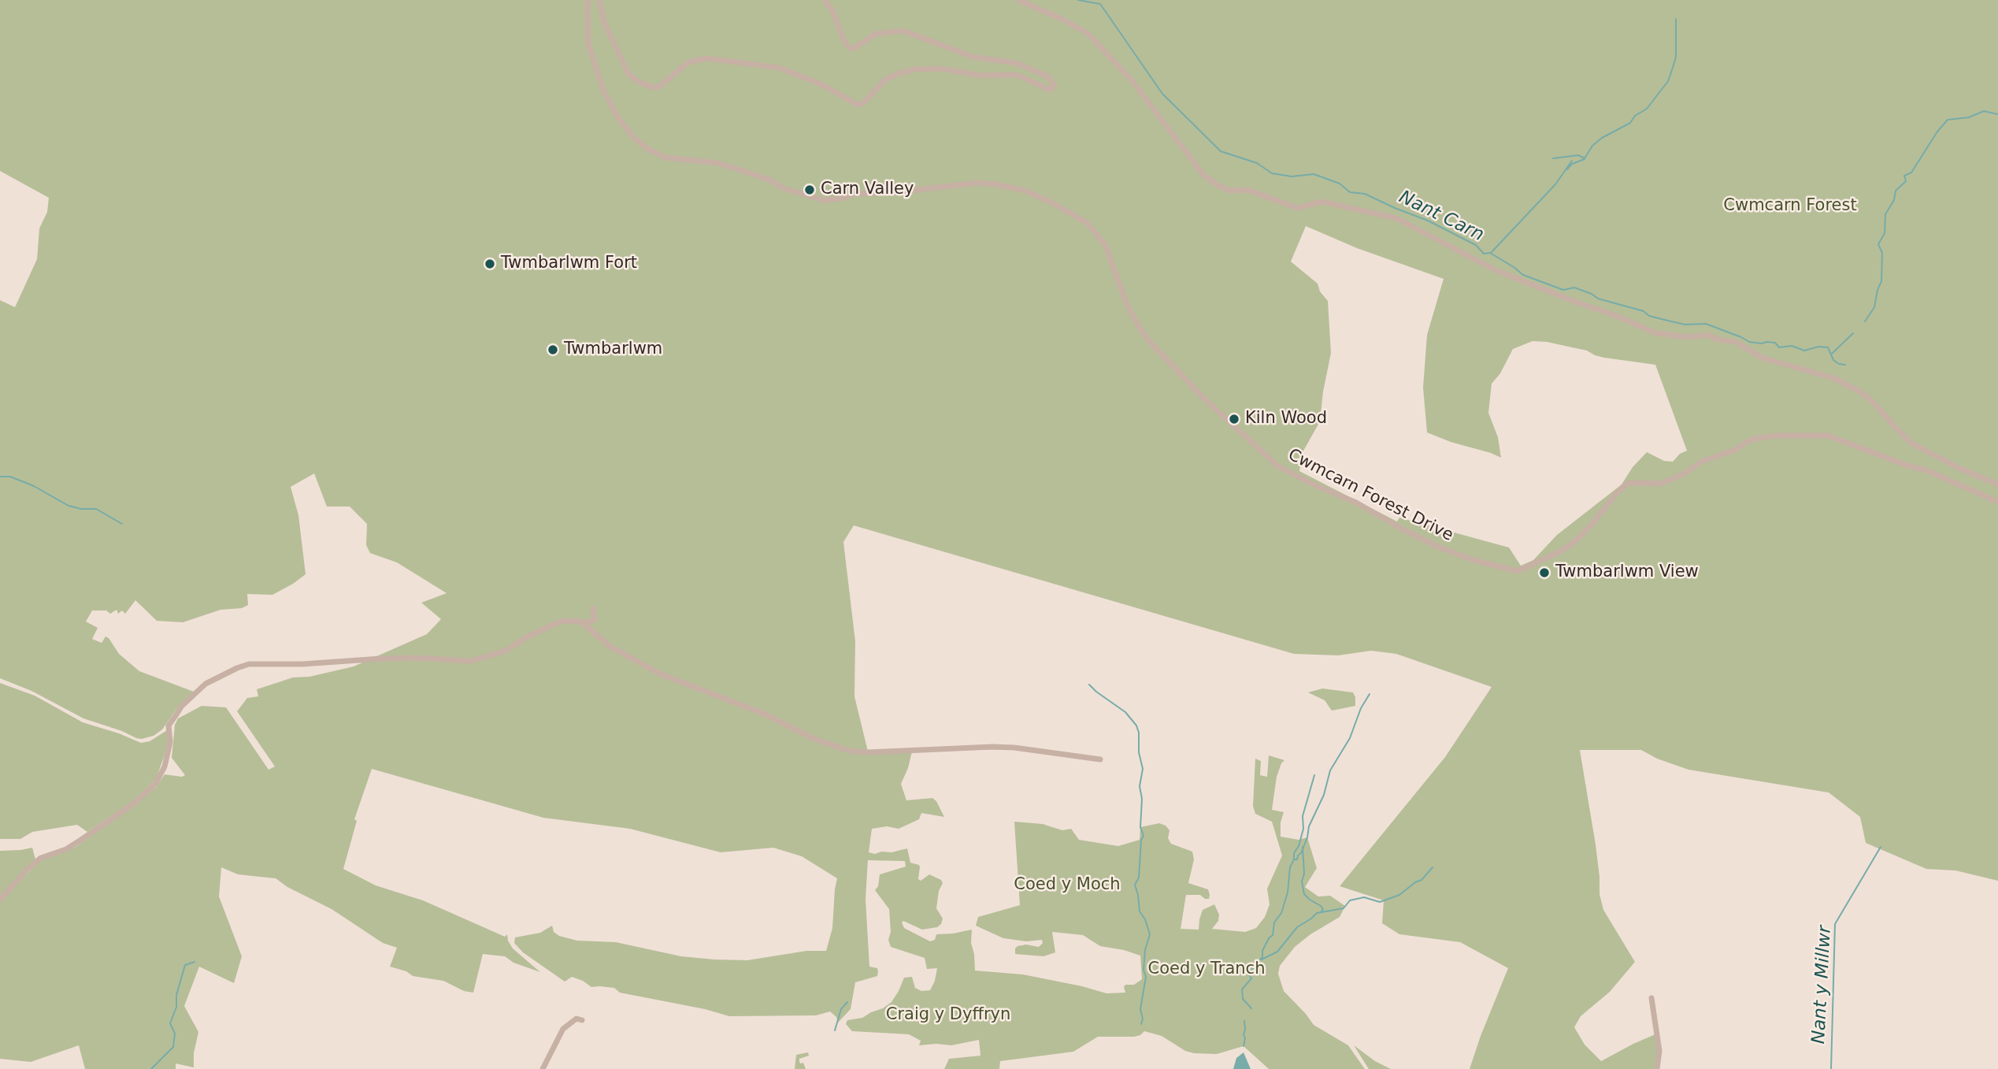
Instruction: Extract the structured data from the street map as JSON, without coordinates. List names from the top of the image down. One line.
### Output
{"streets":{"street":["Cwmcarn Forest Drive"]},"water":["Nant Carn","Nant y Millwr"],"parks":["Cwmcarn Forest","Coed y Moch","Coed y Tranch","Craig y Dyffryn"],"places":["Carn Valley","Twmbarlwm Fort","Twmbarlwm","Kiln Wood","Twmbarlwm View"]}
